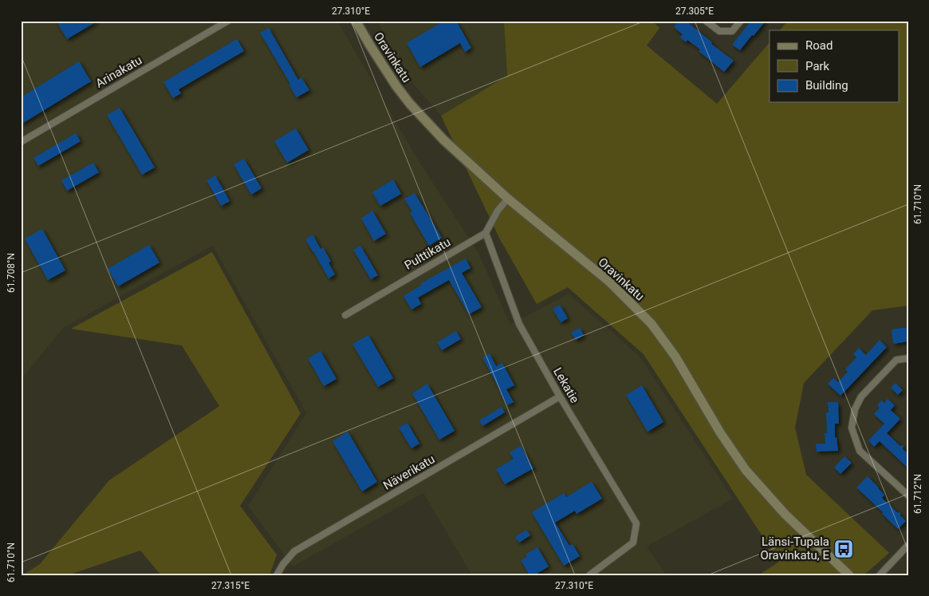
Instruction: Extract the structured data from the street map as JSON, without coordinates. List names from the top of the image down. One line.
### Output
{"streets":{"street":["Oravinkatu","Arinakatu","Pulttikatu","Lekatie","Näverikatu"]},"crossings":[["Pulttikatu","Lekatie"],["Lekatie","Näverikatu"]],"places":{"bus stop":["Länsi-Tupala Oravinkatu, E"]},"legend":["Road","Park","Building"],"coordinates":["27.310°E","27.305°E","61.710°N","61.708°N","61.712°N","27.315°E"]}
